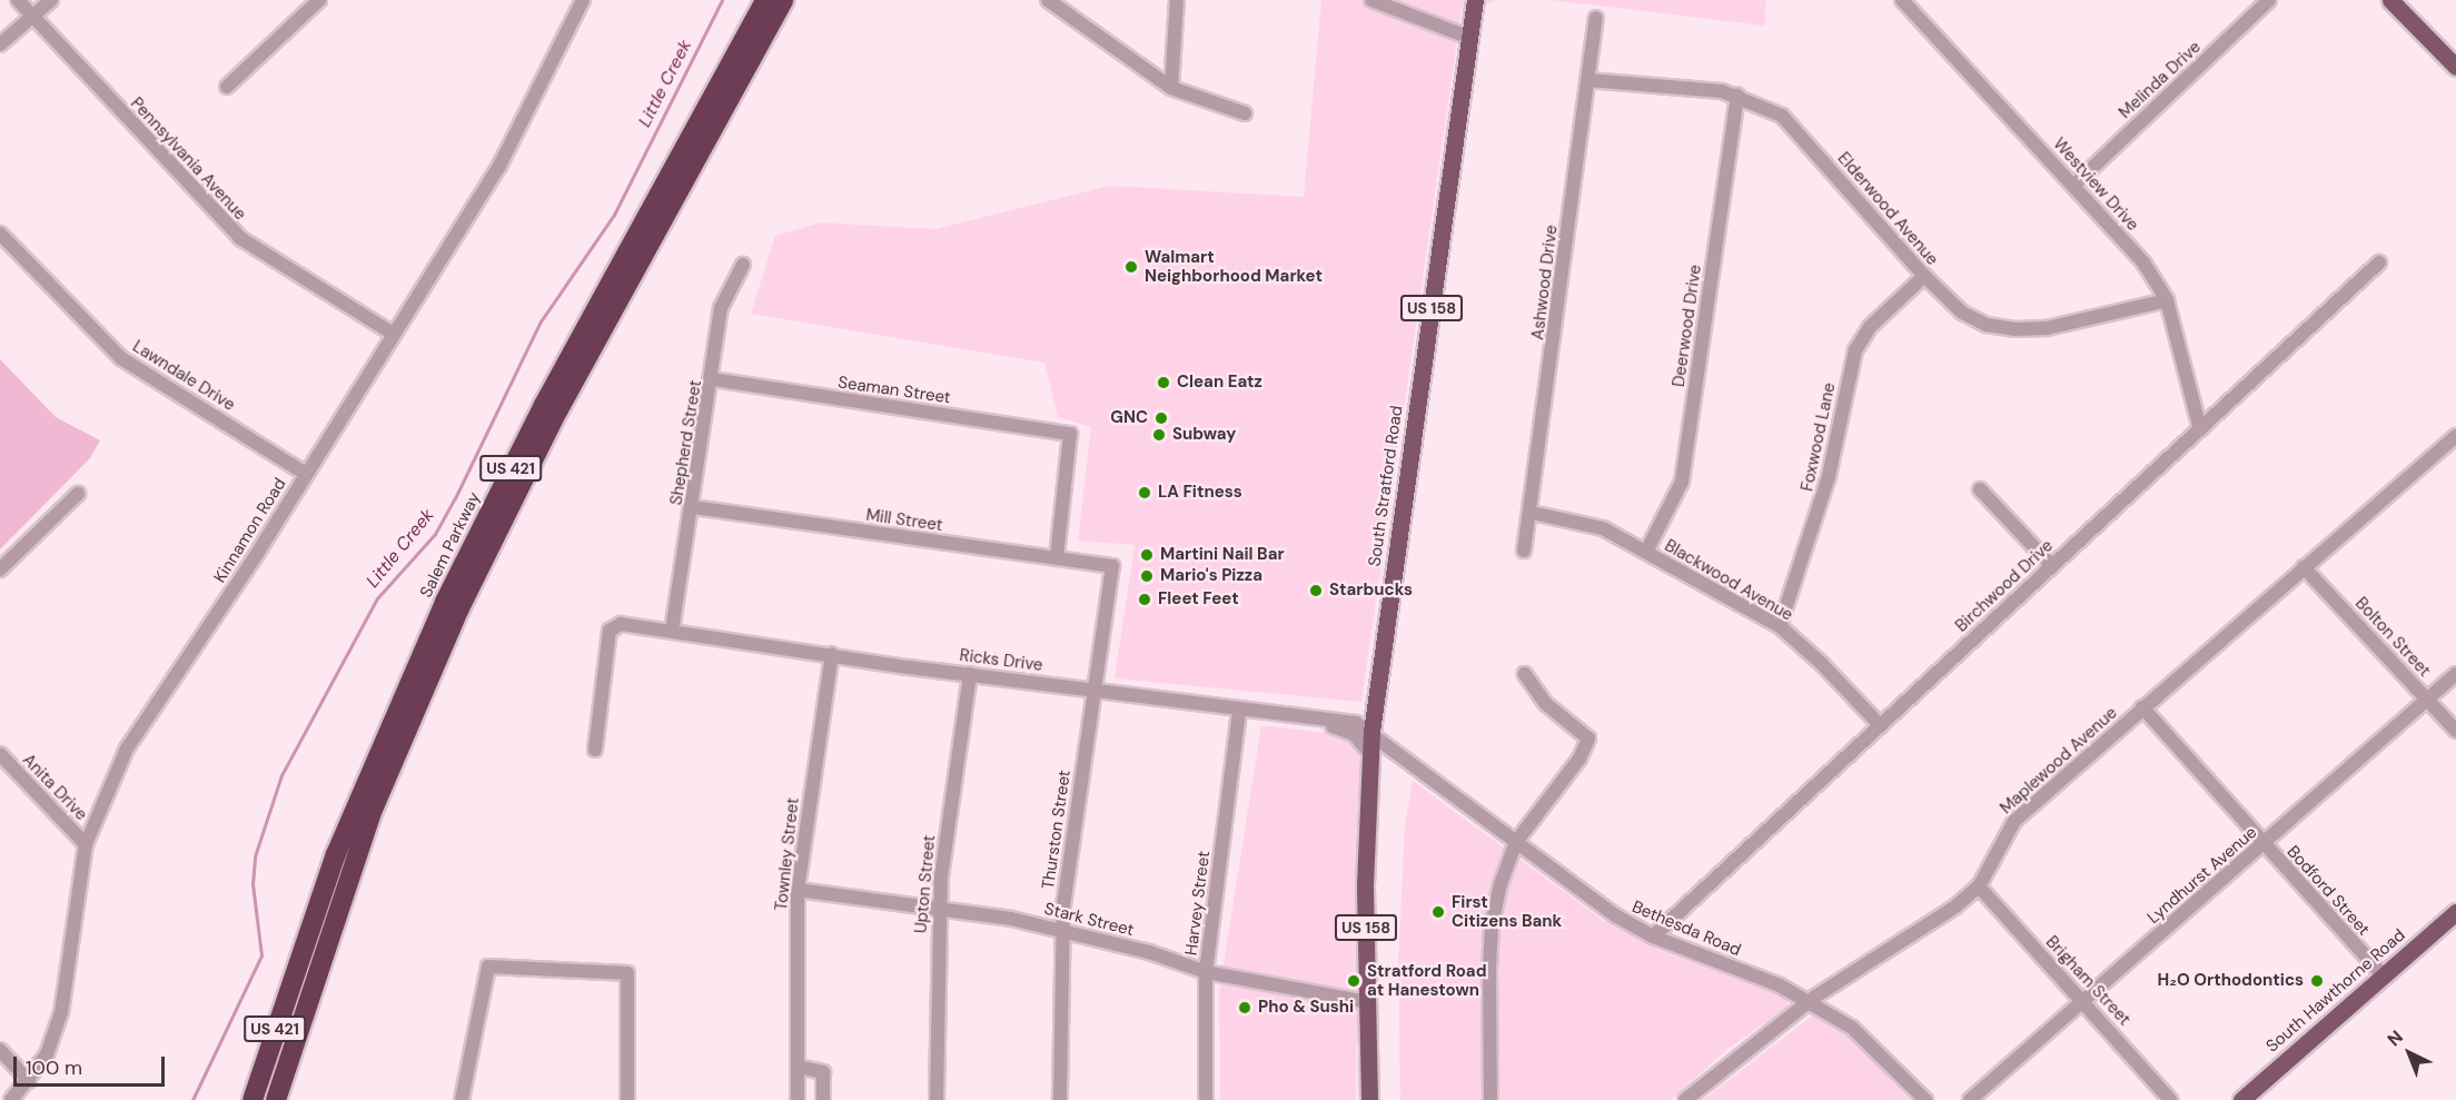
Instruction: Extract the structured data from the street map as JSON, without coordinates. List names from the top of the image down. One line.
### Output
{"streets":{"highway":["US 421","Salem Parkway"],"main road":["US 158","South Stratford Road","South Hawthorne Road"],"street":["Melinda Drive","Pennsylvania Avenue","Westview Drive","Elderwood Avenue","Ashwood Drive","Deerwood Drive","Lawndale Drive","Seaman Street","Foxwood Lane","Shepherd Street","Mill Street","Kinnamon Road","Blackwood Avenue","Birchwood Drive","Bolton Street","Ricks Drive","Maplewood Avenue","Anita Drive","Thurston Street","Townley Street","Lyndhurst Avenue","Upton Street","Bodford Street","Harvey Street","Stark Street","Bethesda Road","Brigham Street"]},"crossings":[["Melinda Drive","Westview Drive"],["Pennsylvania Avenue","Kinnamon Road"],["Westview Drive","Elderwood Avenue"],["Westview Drive","Birchwood Drive"],["Elderwood Avenue","Ashwood Drive"],["Elderwood Avenue","Deerwood Drive"],["Elderwood Avenue","Foxwood Lane"],["Ashwood Drive","Blackwood Avenue"],["Deerwood Drive","Blackwood Avenue"],["Lawndale Drive","Kinnamon Road"],["Seaman Street","Shepherd Street"],["Seaman Street","Mill Street"],["Foxwood Lane","Blackwood Avenue"],["Shepherd Street","Mill Street"],["Shepherd Street","Ricks Drive"],["South Stratford Road","Ricks Drive"],["South Stratford Road","Stark Street"],["South Stratford Road","Bethesda Road"],["Mill Street","Thurston Street"],["Kinnamon Road","Anita Drive"],["Blackwood Avenue","Birchwood Drive"],["Birchwood Drive","Bethesda Road"],["Bolton Street","Maplewood Avenue"],["Bolton Street","Lyndhurst Avenue"],["Ricks Drive","Thurston Street"],["Ricks Drive","Townley Street"],["Ricks Drive","Upton Street"],["Ricks Drive","Harvey Street"],["Ricks Drive","Bethesda Road"],["Maplewood Avenue","Bodford Street"],["Maplewood Avenue","Bethesda Road"],["Maplewood Avenue","Brigham Street"],["Thurston Street","Stark Street"],["Townley Street","Stark Street"],["Lyndhurst Avenue","Bodford Street"],["Lyndhurst Avenue","Brigham Street"],["Upton Street","Stark Street"],["Bodford Street","South Hawthorne Road"],["Harvey Street","Stark Street"]],"water":["Little Creek"],"places":["Walmart Neighborhood Market","Clean Eatz","GNC","Subway","LA Fitness","Martini Nail Bar","Mario's Pizza","Starbucks","Fleet Feet","First Citizens Bank","Stratford Road at Hanestown","H₂O Orthodontics","Pho & Sushi"],"scale_bar":"100 m","north":"top left"}
